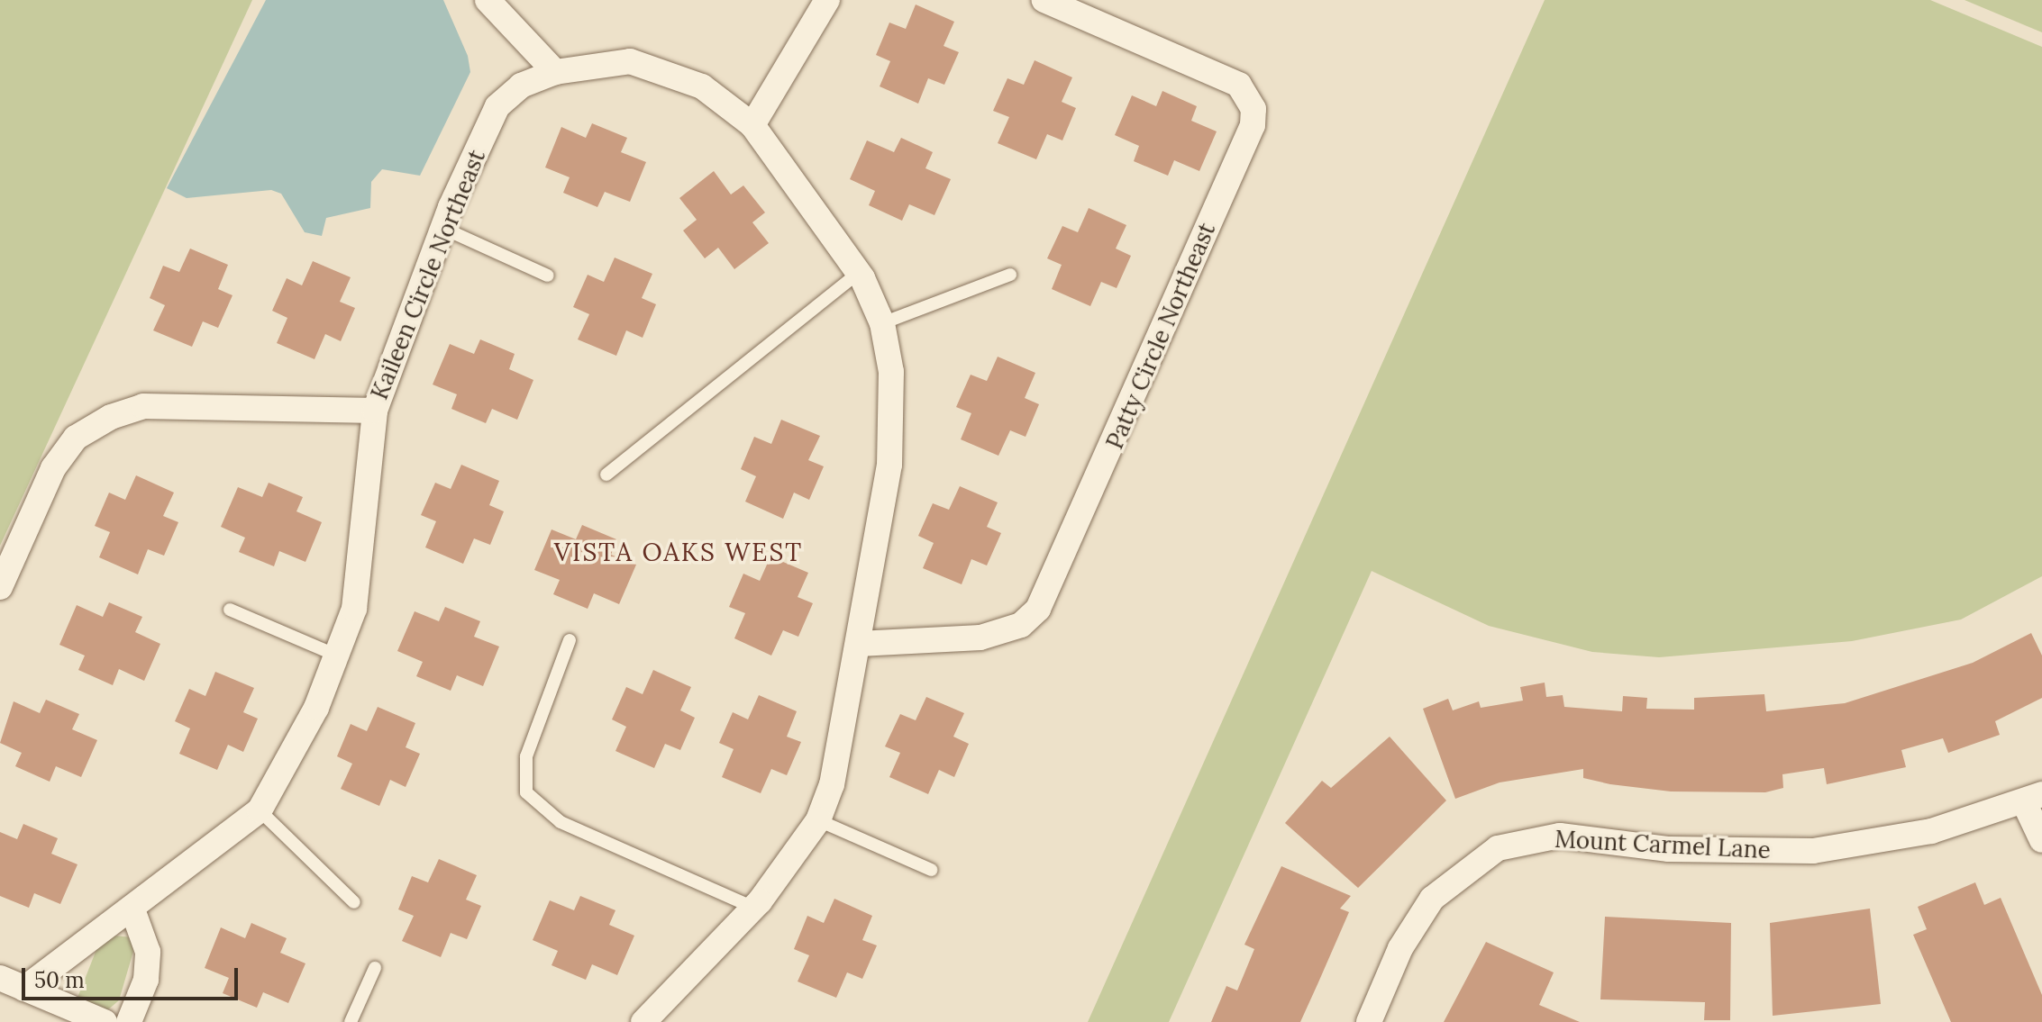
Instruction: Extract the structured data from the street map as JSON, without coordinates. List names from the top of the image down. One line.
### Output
{"streets":{"street":["Kaileen Circle Northeast","Patty Circle Northeast","Mount Carmel Lane"]},"crossings":[["Kaileen Circle Northeast","Patty Circle Northeast"]],"districts":["VISTA OAKS WEST"],"scale_bar":"50 m"}
